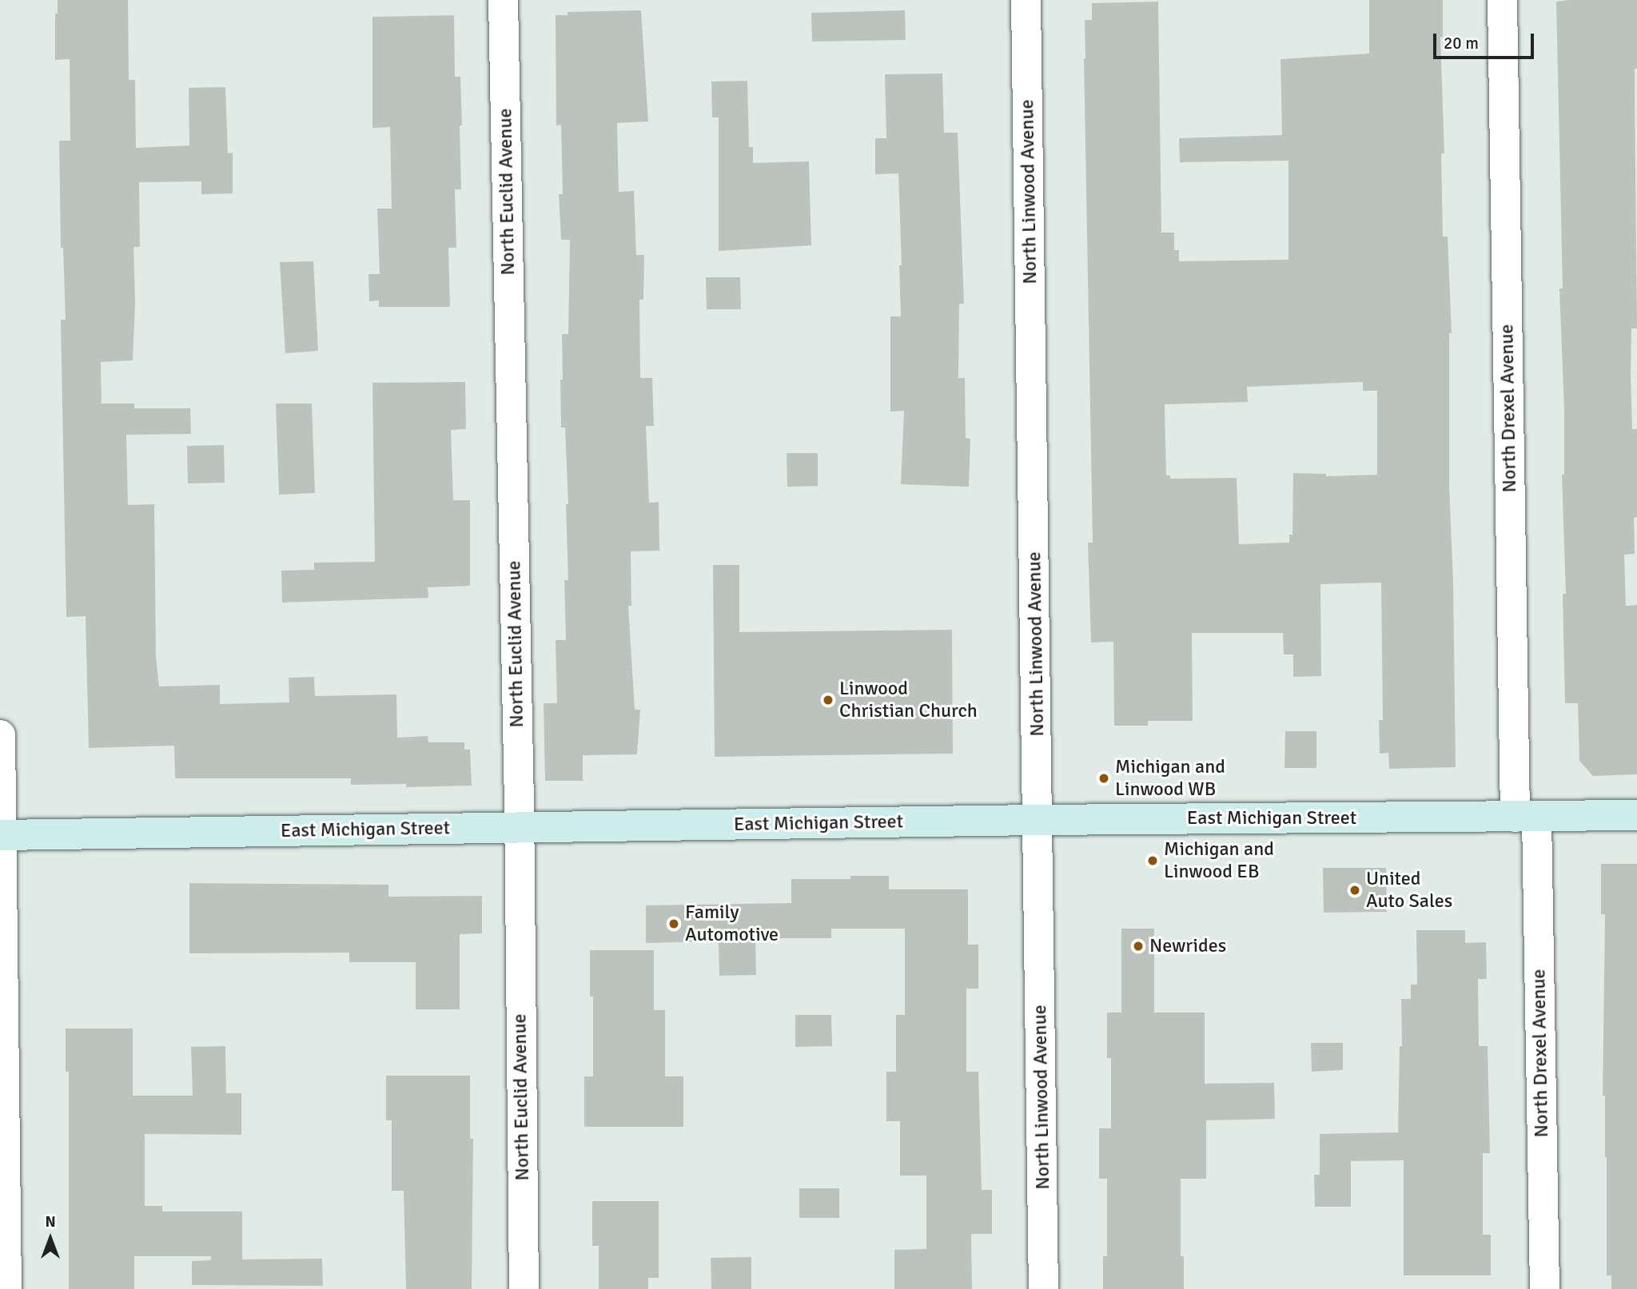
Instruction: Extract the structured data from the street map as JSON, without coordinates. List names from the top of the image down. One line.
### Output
{"streets":{"main road":["East Michigan Street"],"street":["North Euclid Avenue","North Linwood Avenue","North Drexel Avenue"]},"crossings":[["North Euclid Avenue","East Michigan Street"],["North Linwood Avenue","East Michigan Street"],["North Drexel Avenue","East Michigan Street"]],"places":["Linwood Christian Church","Michigan and Linwood WB","Michigan and Linwood EB","United Auto Sales","Family Automotive","Newrides"],"scale_bar":"20 m","north":"top"}
